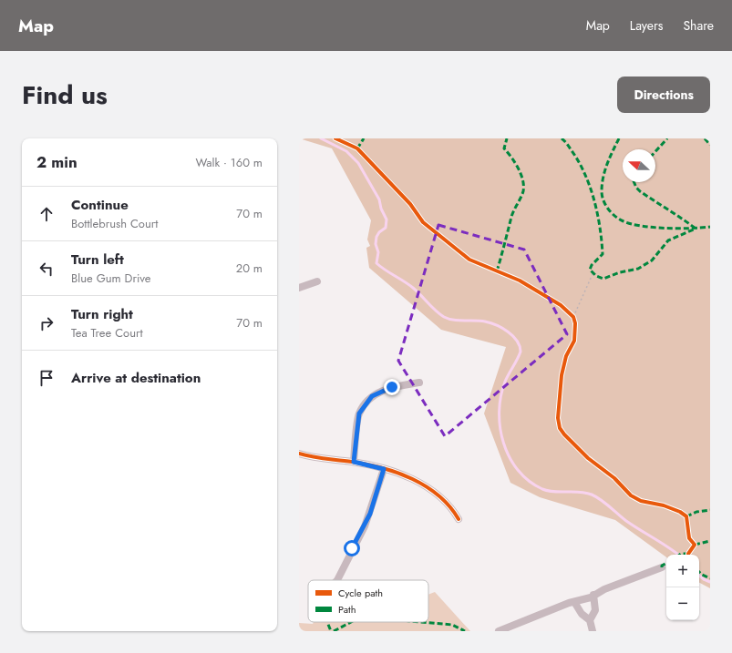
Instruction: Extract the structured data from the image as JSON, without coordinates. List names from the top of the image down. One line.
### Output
{"legend":["Cycle path","Path"],"north":"left","page":{"header":"Map","nav":["Map","Layers","Share"],"title":"Find us","buttons":"Directions","heading":["2 min","Walk · 160 m"],"list":[["Continue","Bottlebrush Court","70 m"],["Turn left","Blue Gum Drive","20 m"],["Turn right","Tea Tree Court","70 m"],"Arrive at destination"],"map_buttons":["+","−"]}}
